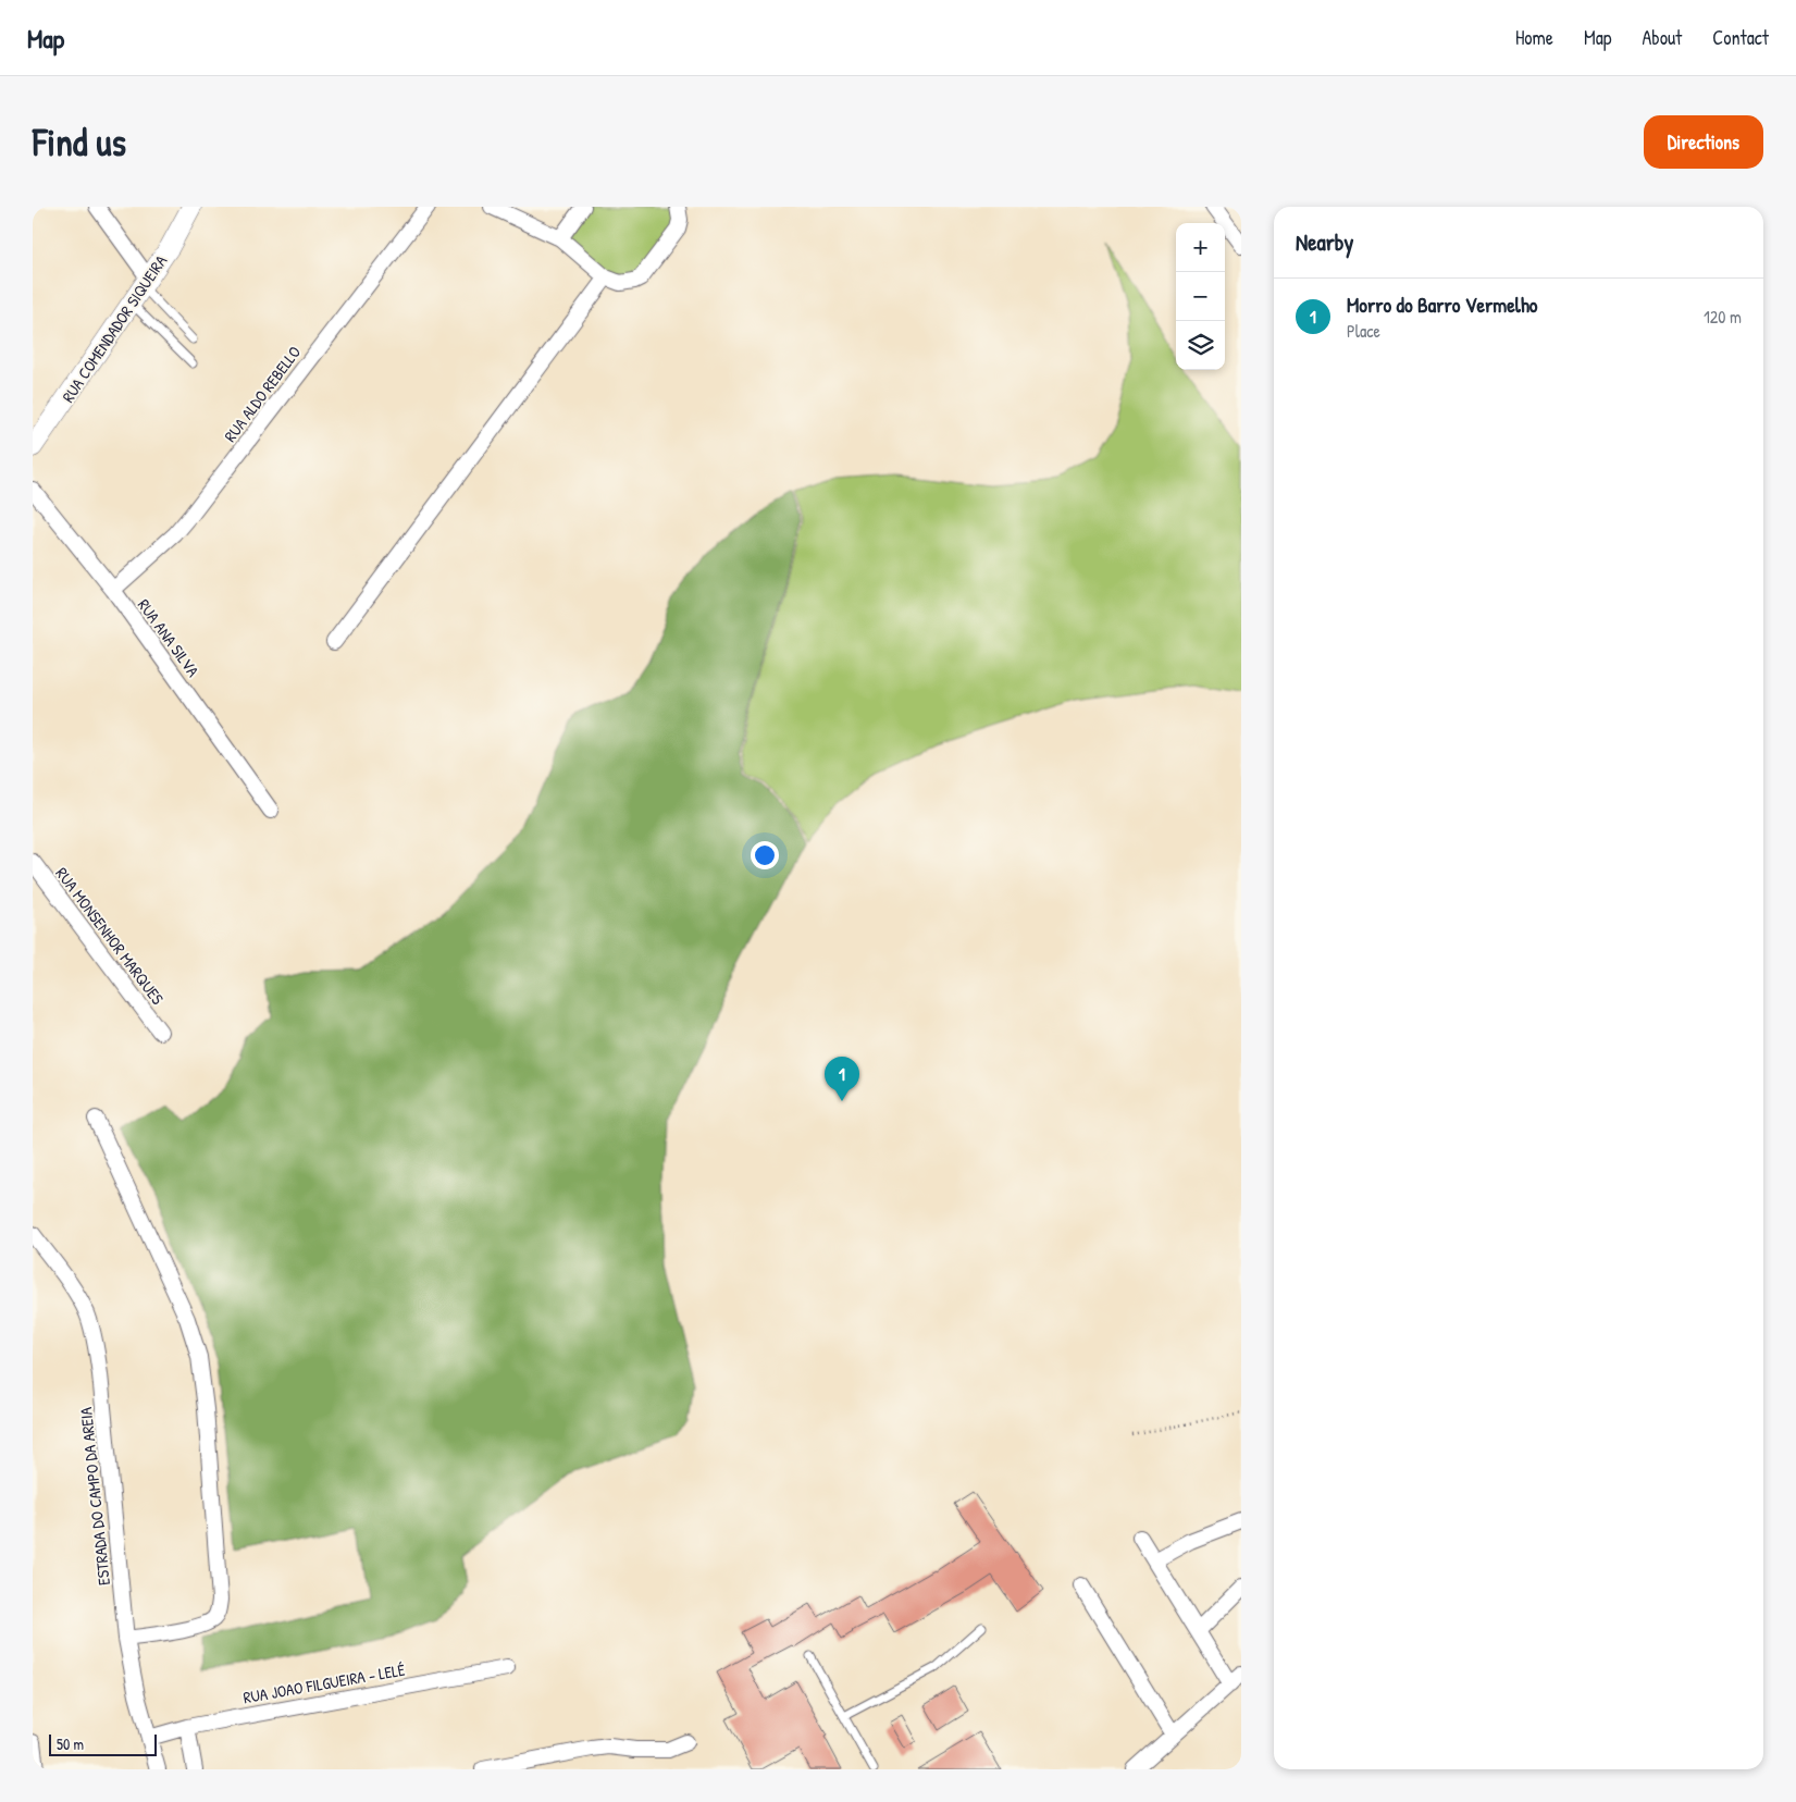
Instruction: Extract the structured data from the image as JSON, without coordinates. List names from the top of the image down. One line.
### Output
{"streets":{"street":["RUA COMENDADOR SIQUEIRA","RUA ALDO REBELLO","RUA ANA SILVA","RUA MONSENHOR MARQUES","ESTRADA DO CAMPO DA AREIA","RUA JOAO FILGUEIRA - LELÉ"]},"crossings":[["RUA ALDO REBELLO","RUA ANA SILVA"],["ESTRADA DO CAMPO DA AREIA","RUA JOAO FILGUEIRA - LELÉ"]],"scale_bar":"50 m","page":{"header":"Map","nav":["Home","Map","About","Contact"],"buttons":"Directions","title":"Find us","heading":"Nearby","map_buttons":["+","−"],"list":[{"mark":"1","name":"Morro do Barro Vermelho","note":"Place","value":"120 m"}],"pins":"1","scale":"50 m"}}
